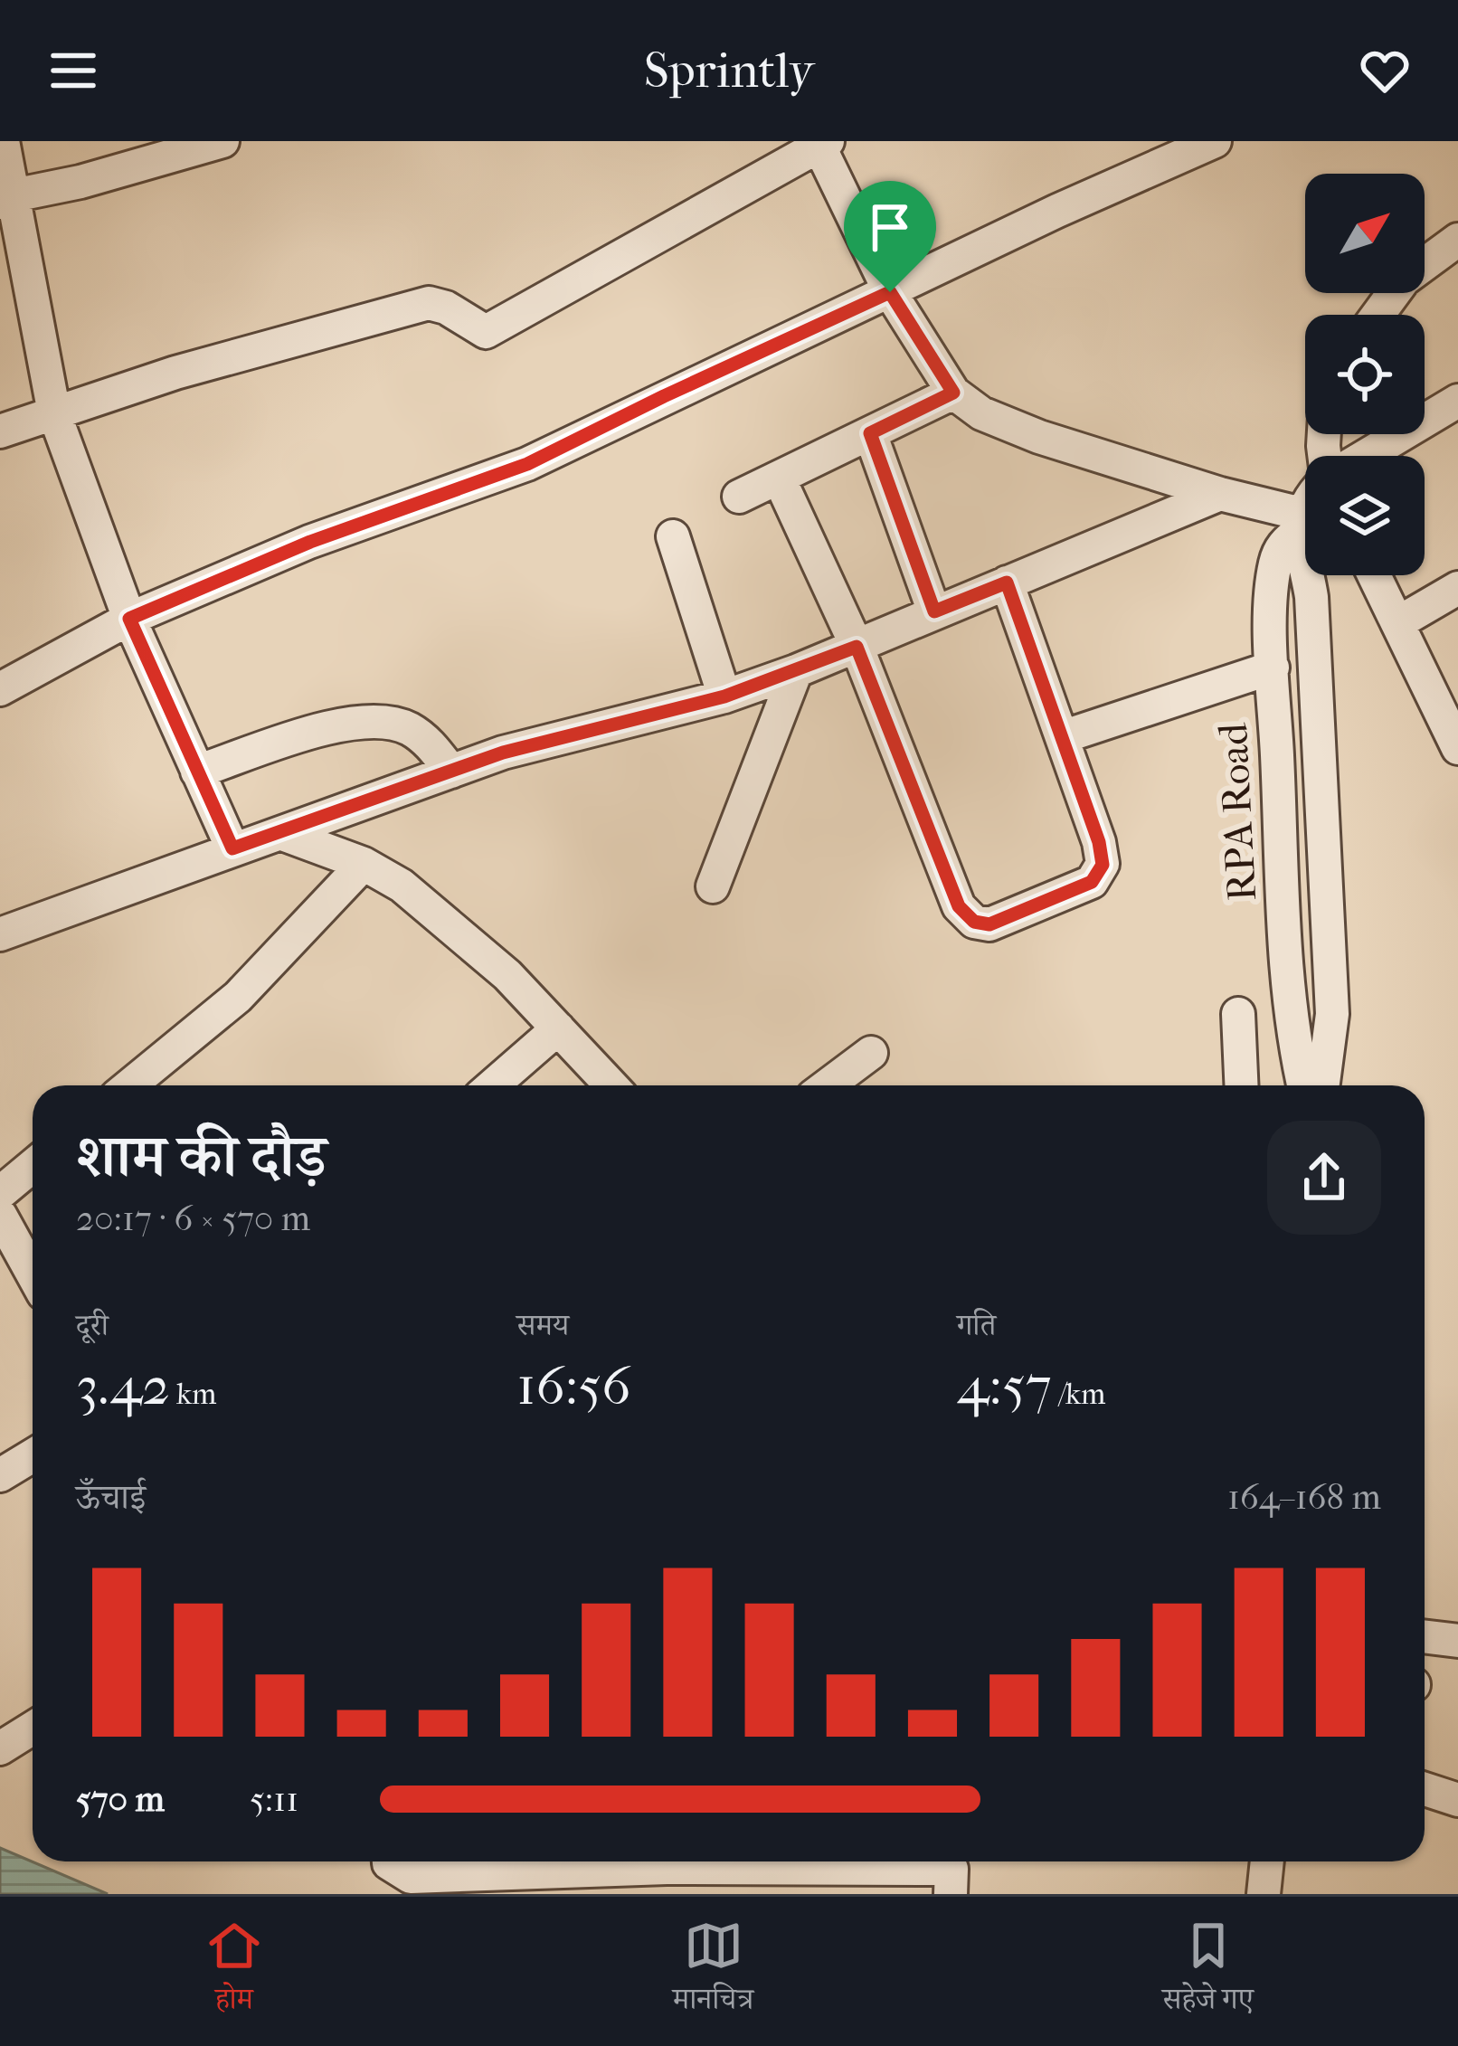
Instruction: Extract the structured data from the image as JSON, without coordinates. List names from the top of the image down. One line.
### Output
{"streets":{"street":["RPA Road"]},"north":"top right","page":{"header":"Sprintly","heading":["शाम की दौड़","20:17 · 6 × 570 m"],"stats":[["दूरी","3.42 km"],["समय","16:56"],["गति","4:57 /km"]],"chart":["ऊँचाई","164–168 m"],"list":[{"name":"570 m","note":"5:11"}],"tabs":["होम","मानचित्र","सहेजे गए"]}}
